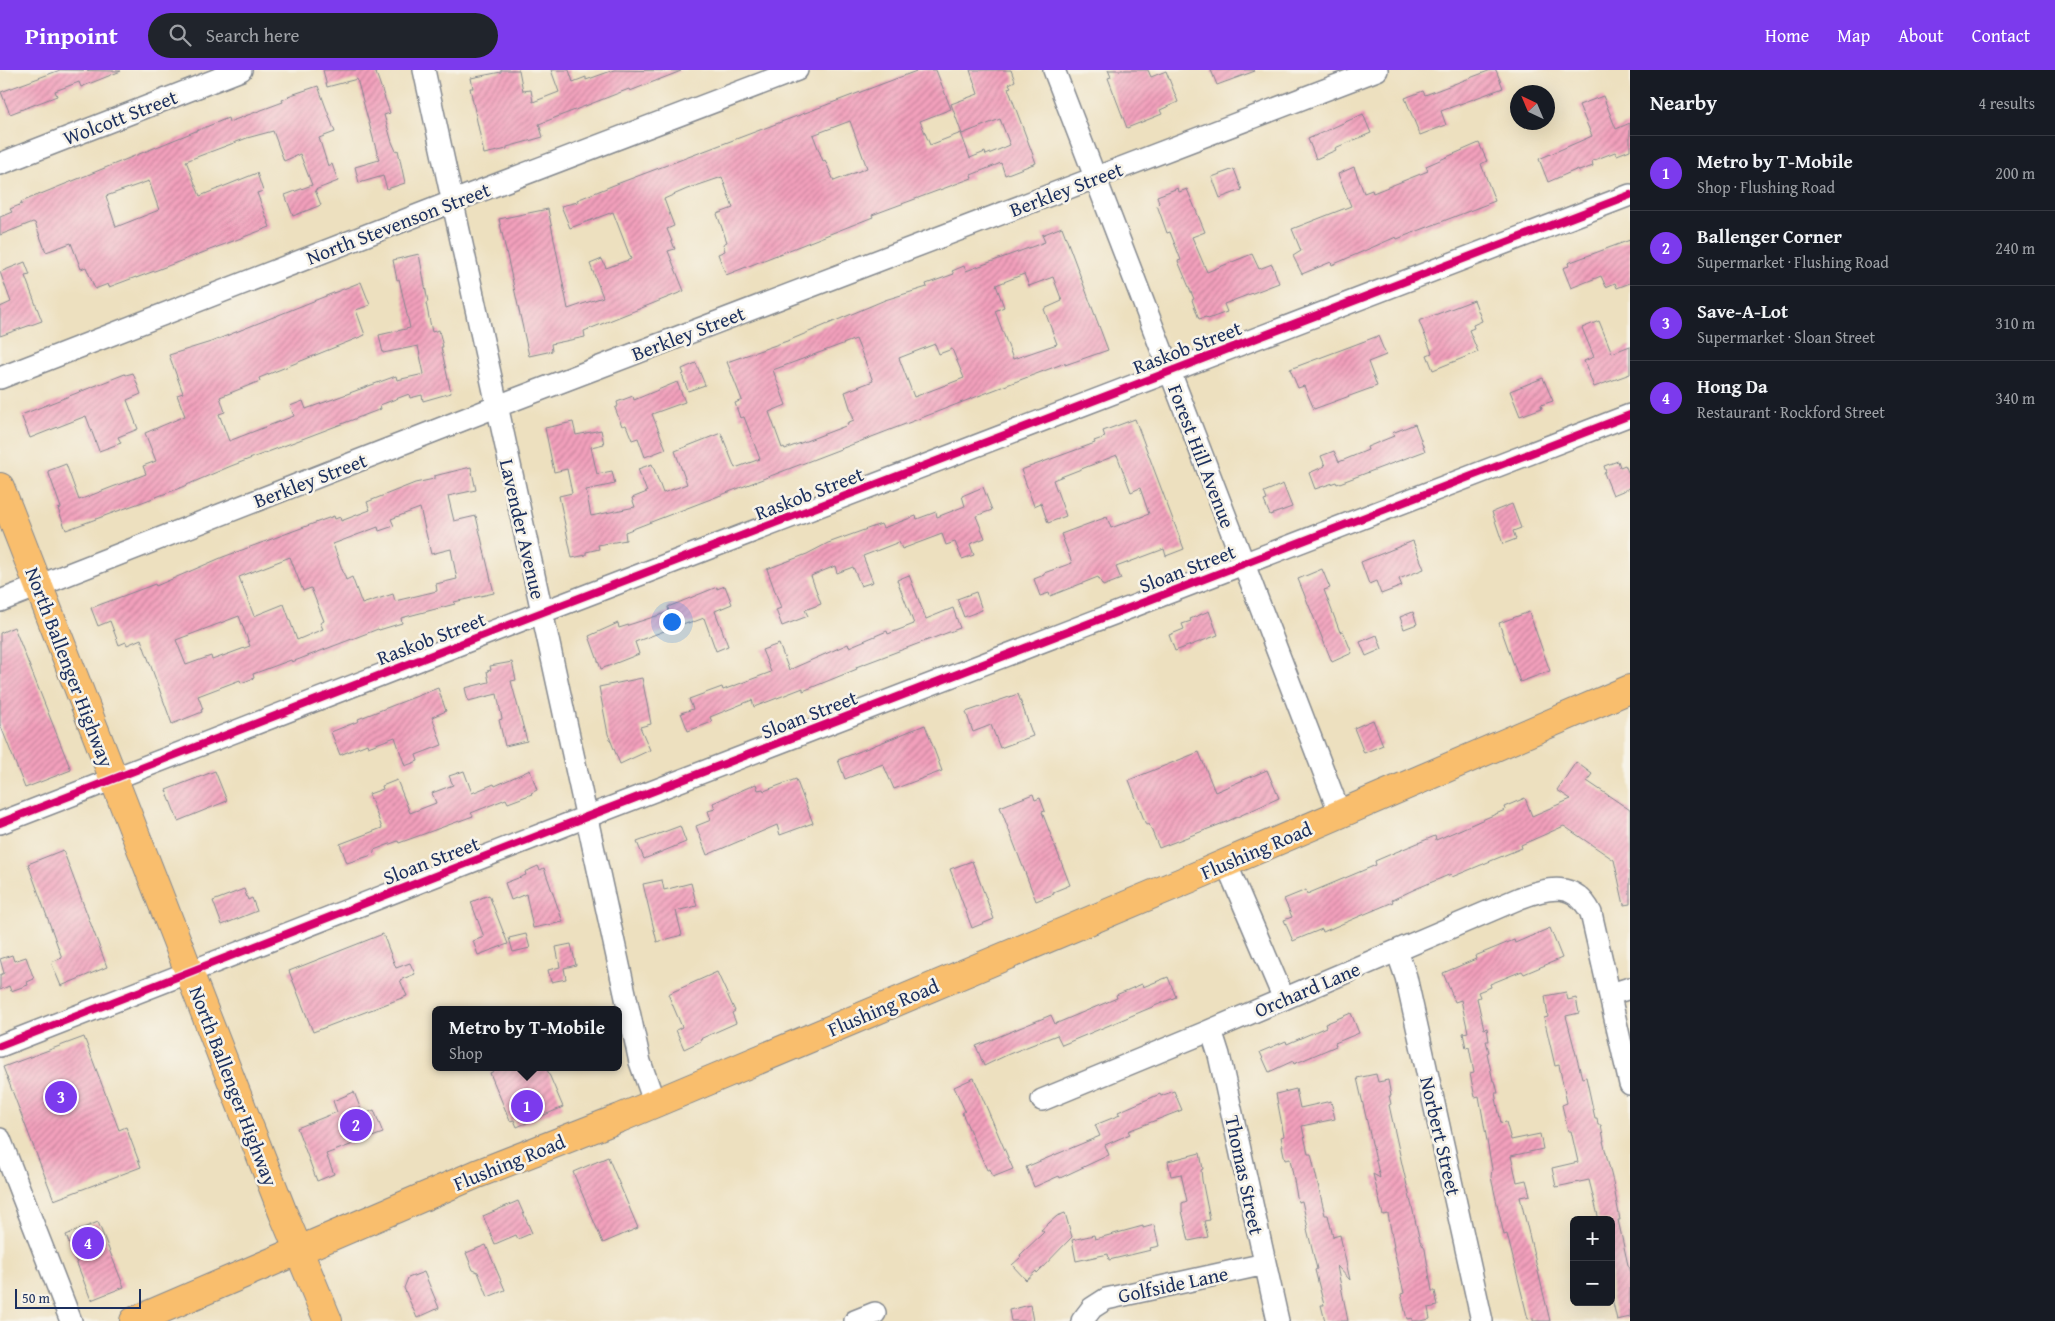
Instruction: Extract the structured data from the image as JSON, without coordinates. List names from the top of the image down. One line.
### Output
{"streets":{"main road":["North Ballenger Highway","Flushing Road"],"street":["Wolcott Street","Berkley Street","North Stevenson Street","Raskob Street","Forest Hill Avenue","Lavender Avenue","Sloan Street","Orchard Lane","Norbert Street","Thomas Street","Golfside Lane"]},"crossings":[["Berkley Street","Forest Hill Avenue"],["Berkley Street","Lavender Avenue"],["Berkley Street","North Ballenger Highway"],["North Stevenson Street","Lavender Avenue"],["Raskob Street","Forest Hill Avenue"],["Raskob Street","Lavender Avenue"],["Raskob Street","North Ballenger Highway"],["Forest Hill Avenue","Sloan Street"],["Forest Hill Avenue","Flushing Road"],["Lavender Avenue","Sloan Street"],["Lavender Avenue","Flushing Road"],["Sloan Street","North Ballenger Highway"],["North Ballenger Highway","Flushing Road"],["Orchard Lane","Norbert Street"],["Orchard Lane","Thomas Street"],["Thomas Street","Golfside Lane"]],"scale_bar":"50 m","north":"top left","page":{"header":"Pinpoint","search":"Search here","nav":["Home","Map","About","Contact"],"heading":["Nearby","4 results"],"list":[{"mark":"1","name":"Metro by T-Mobile","note":"Shop · Flushing Road","value":"200 m"},{"mark":"2","name":"Ballenger Corner","note":"Supermarket · Flushing Road","value":"240 m"},{"mark":"3","name":"Save-A-Lot","note":"Supermarket · Sloan Street","value":"310 m"},{"mark":"4","name":"Hong Da","note":"Restaurant · Rockford Street","value":"340 m"}],"popup":["Metro by T-Mobile","Shop"],"pins":["3","1","2","4"],"map_buttons":["+","−"],"scale":"50 m"}}
